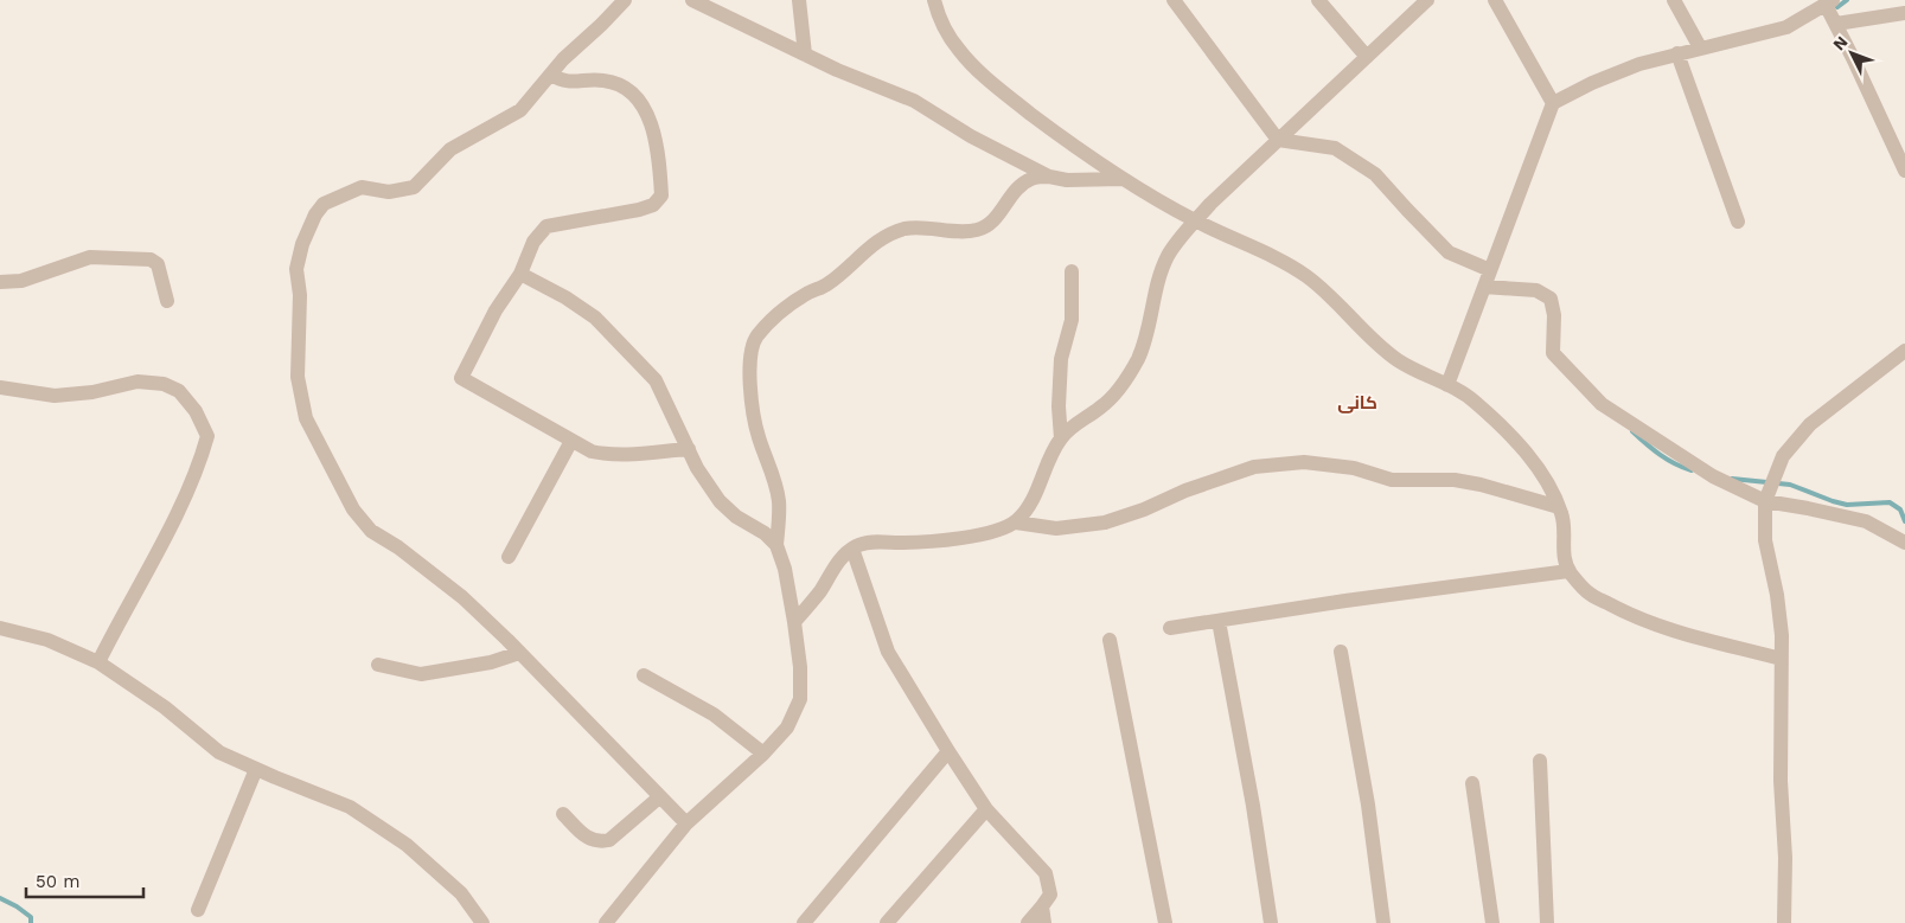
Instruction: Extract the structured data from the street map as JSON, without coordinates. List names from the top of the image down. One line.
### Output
{"districts":["کانی"],"scale_bar":"50 m","north":"top left"}
